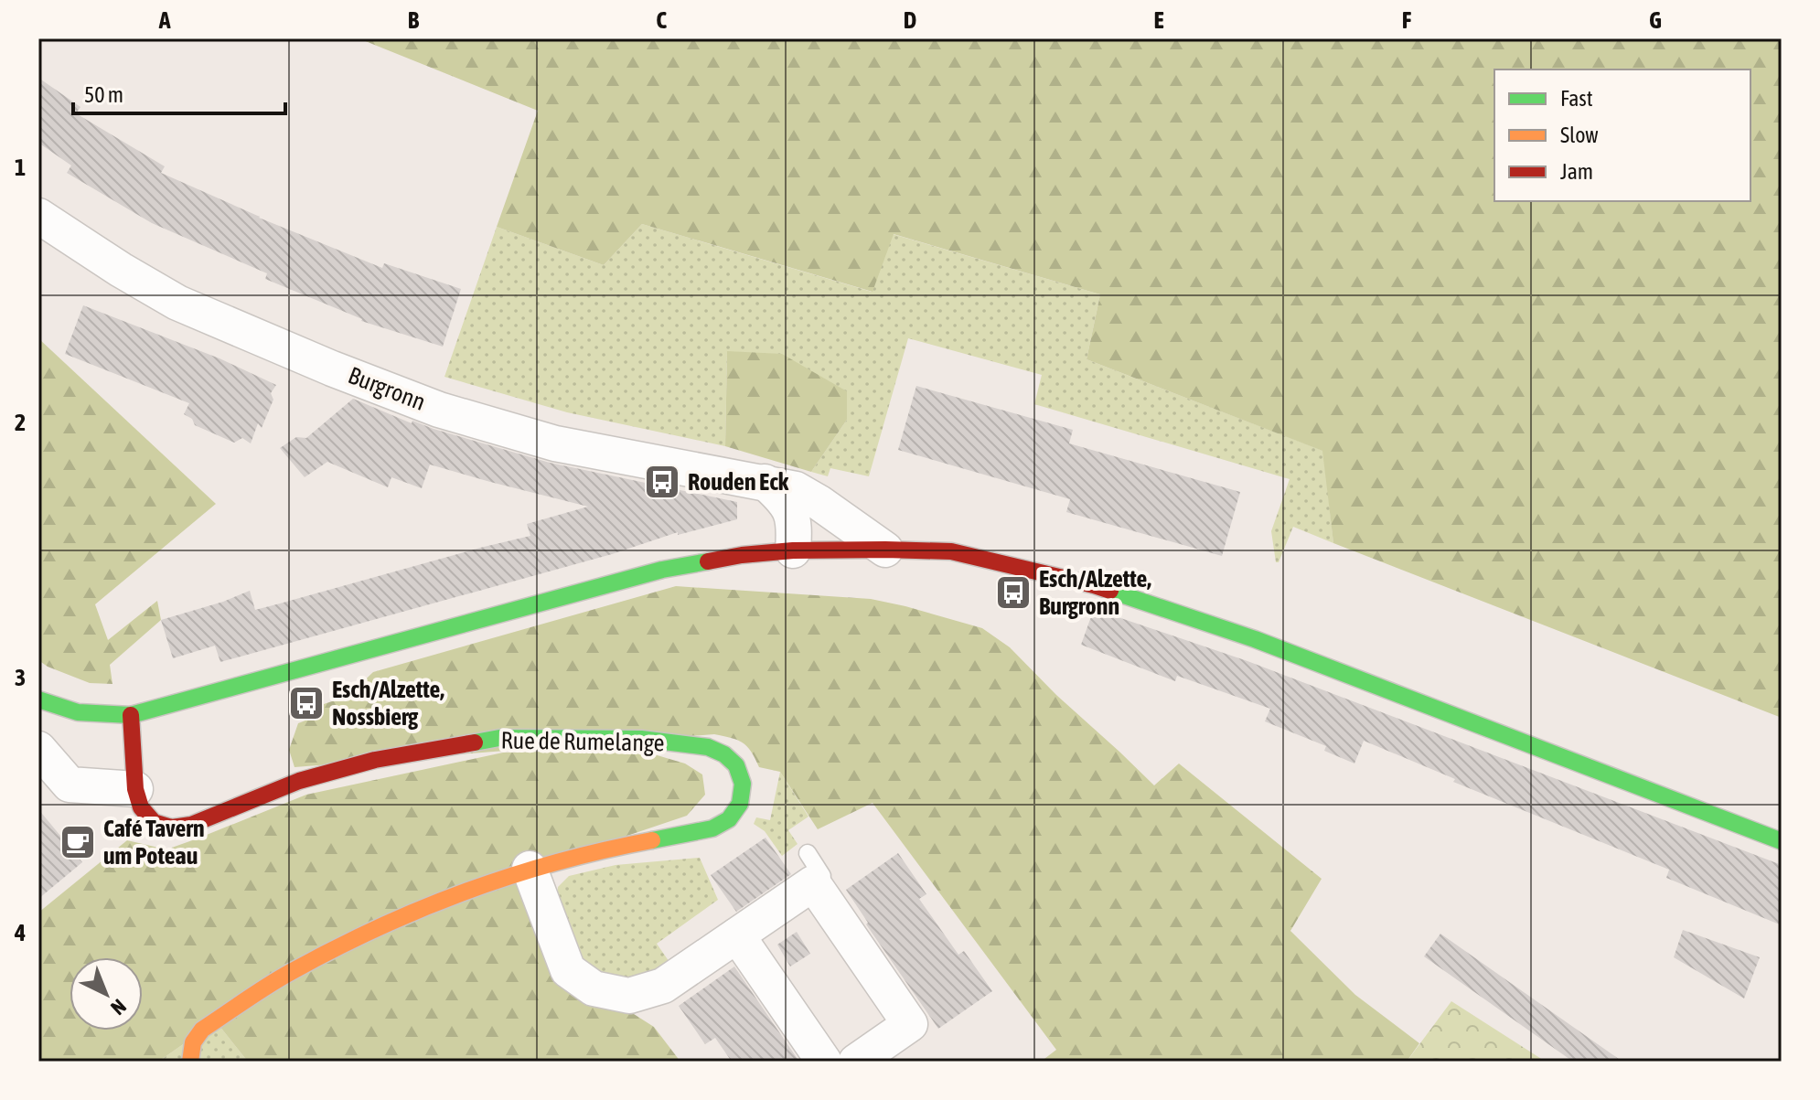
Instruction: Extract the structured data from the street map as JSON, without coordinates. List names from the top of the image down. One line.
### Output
{"streets":{"main road":["Rue de Rumelange"],"street":["Burgronn"]},"places":{"bus stop":["Rouden Eck","Esch/Alzette, Burgronn","Esch/Alzette, Nossbierg"],"cafe":["Café Tavern um Poteau"]},"legend":["Fast","Slow","Jam"],"scale_bar":"50 m","north":"bottom right","grid":{"columns":["A","B","C","D","E","F","G"],"rows":["1","2","3","4"]}}
